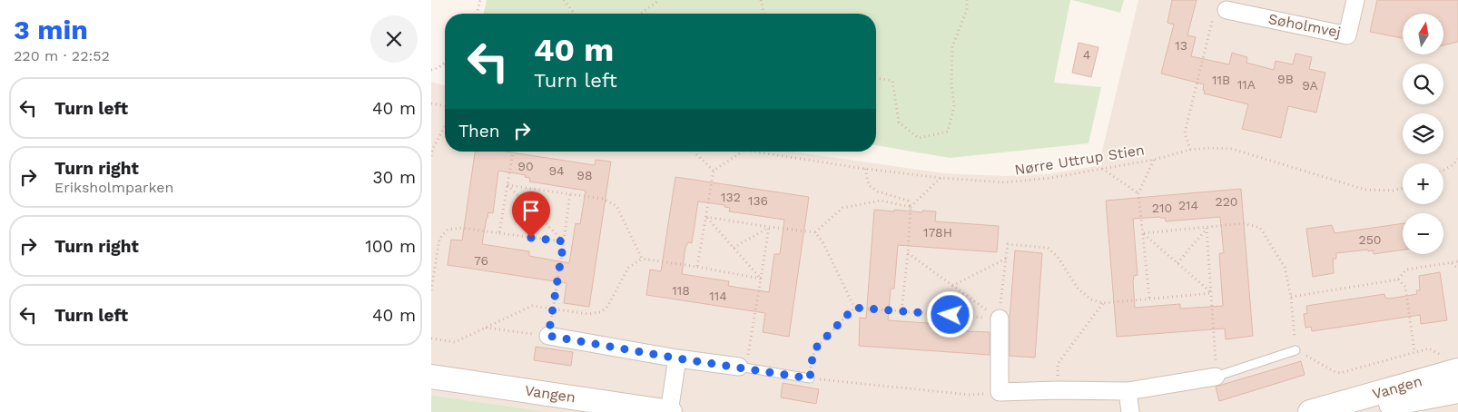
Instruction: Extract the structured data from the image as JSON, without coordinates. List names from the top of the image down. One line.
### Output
{"streets":{"street":["Søholmvej","Vangen"],"path":["Nørre Uttrup Stien"]},"house_numbers":["13","4","9B","11B","11A","9A","90","94","98","132","136","220","214","210","178H","250","76","118","114"],"north":"top","page":{"heading":["3 min","220 m · 22:52"],"map_buttons":["+","−"],"turn":["40 m","Turn left"],"list":[{"name":"Turn left","value":"40 m"},{"name":"Turn right","note":"Eriksholmparken","value":"30 m"},{"name":"Turn right","value":"100 m"},{"name":"Turn left","value":"40 m"}],"then":"Then"}}
